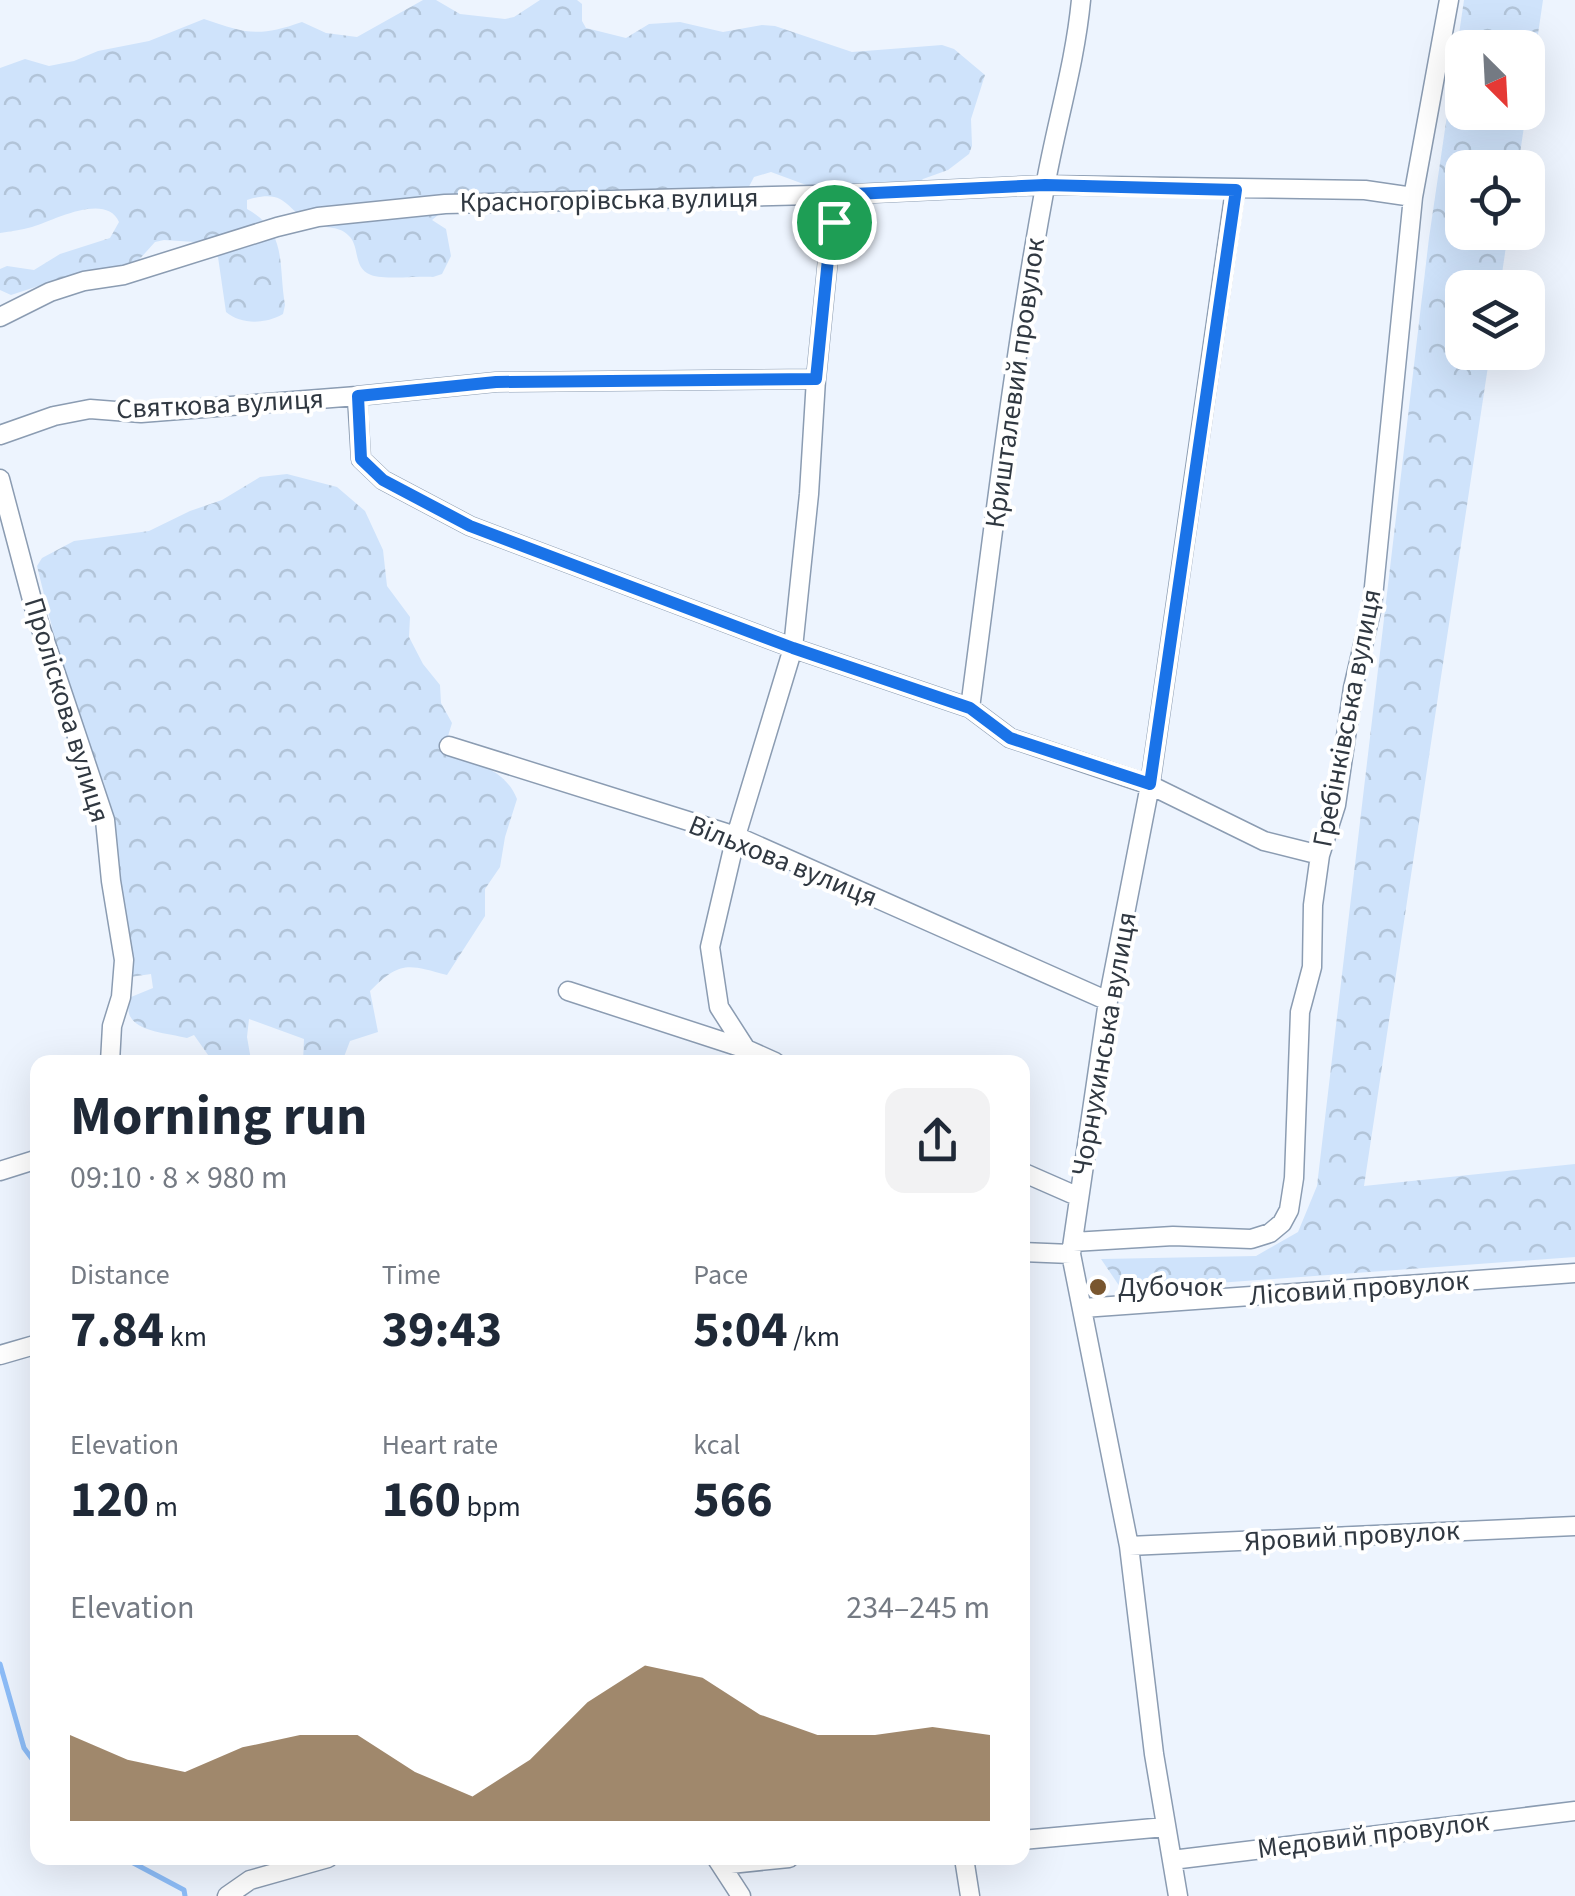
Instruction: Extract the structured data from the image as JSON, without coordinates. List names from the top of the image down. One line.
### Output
{"streets":{"street":["Красногорівська вулиця","Кришталевий провулок","Святкова вулиця","Проліскова вулиця","Гребінківська вулиця","Вільхова вулиця","Чорнухинська вулиця","Лісовий провулок","Яровий провулок","Медовий провулок"]},"crossings":[["Красногорівська вулиця","Кришталевий провулок"],["Красногорівська вулиця","Гребінківська вулиця"],["Красногорівська вулиця","Чорнухинська вулиця"],["Кришталевий провулок","Святкова вулиця"],["Святкова вулиця","Гребінківська вулиця"],["Святкова вулиця","Чорнухинська вулиця"],["Гребінківська вулиця","Чорнухинська вулиця"],["Вільхова вулиця","Чорнухинська вулиця"],["Чорнухинська вулиця","Лісовий провулок"],["Чорнухинська вулиця","Яровий провулок"],["Чорнухинська вулиця","Медовий провулок"]],"places":["Дубочок"],"north":"bottom right","page":{"heading":["Morning run","09:10 · 8 × 980 m"],"stats":[["Distance","7.84 km"],["Time","39:43"],["Pace","5:04 /km"],["Elevation","120 m"],["Heart rate","160 bpm"],["kcal","566"]],"chart":["Elevation","234–245 m"]}}
